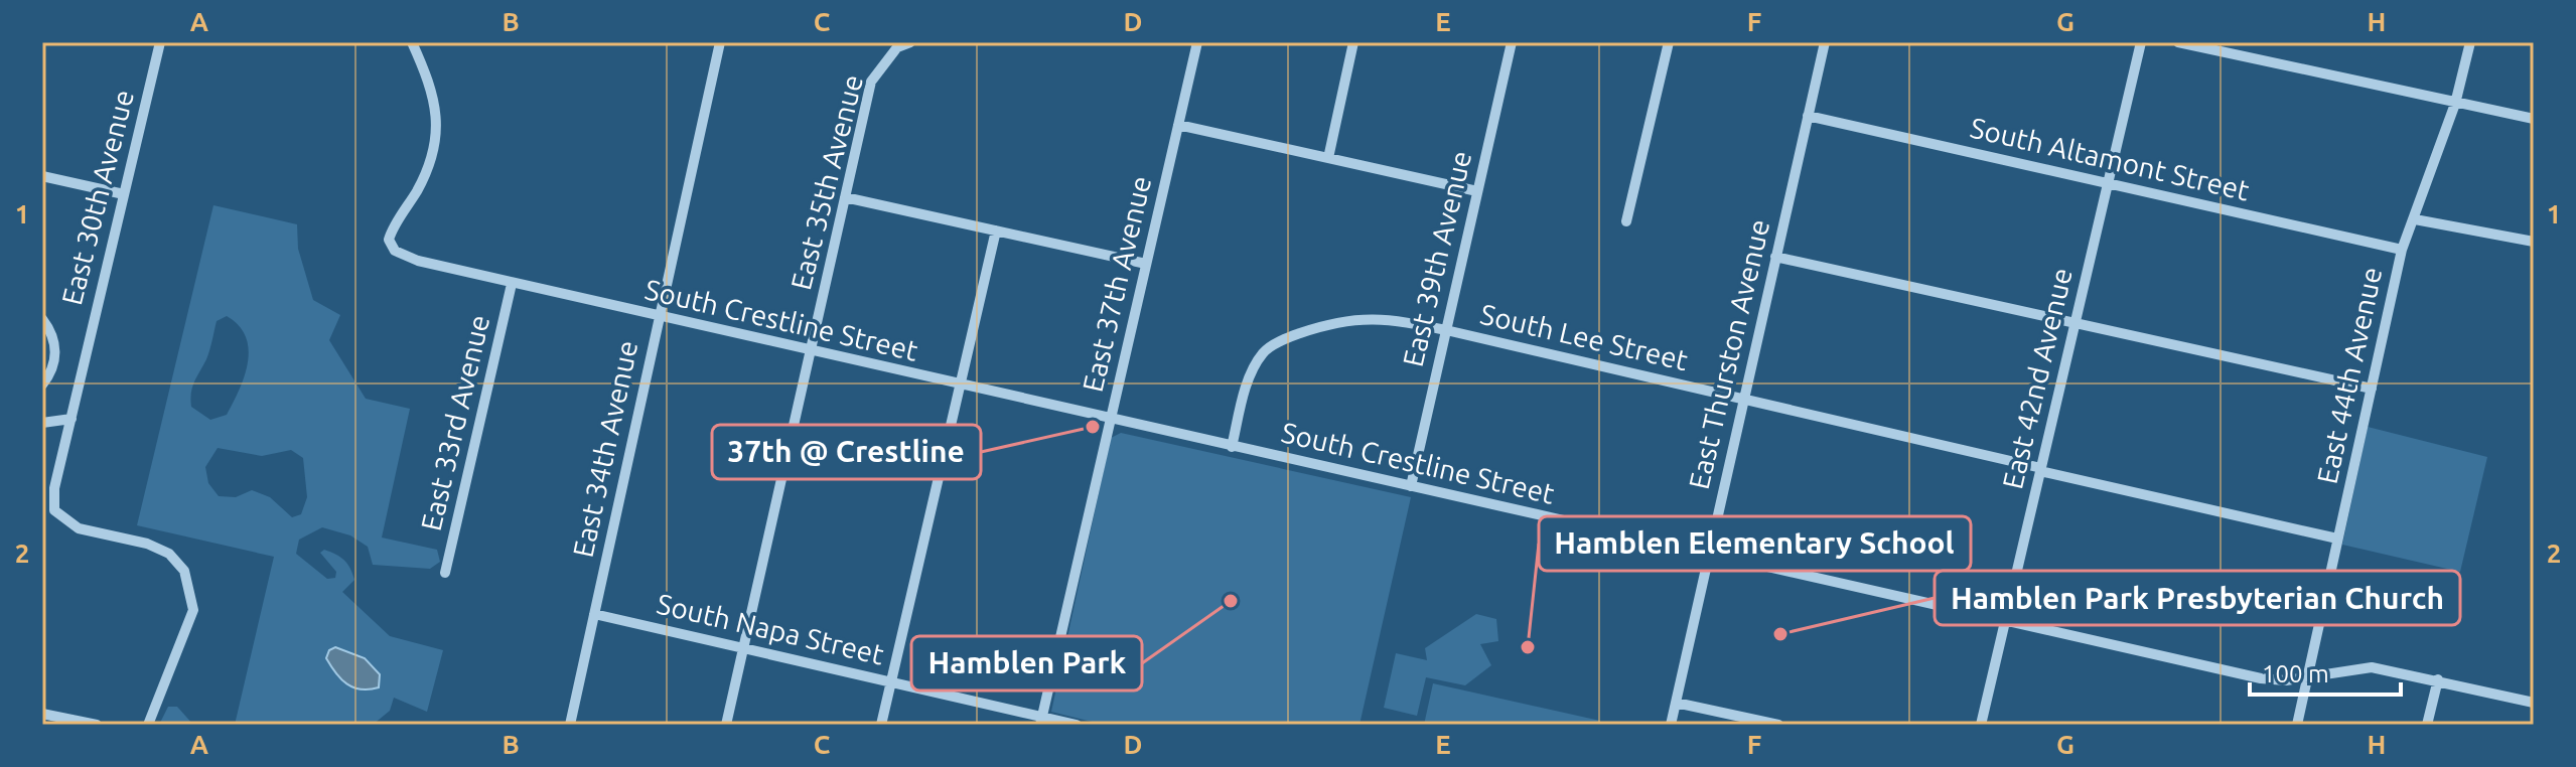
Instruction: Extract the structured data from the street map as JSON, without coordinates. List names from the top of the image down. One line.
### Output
{"streets":{"street":["South Altamont Street","East 35th Avenue","East 30th Avenue","East 39th Avenue","East 37th Avenue","South Crestline Street","South Lee Street","East Thurston Avenue","East 44th Avenue","East 42nd Avenue","East 33rd Avenue","East 34th Avenue","South Napa Street"]},"crossings":[["South Altamont Street","East Thurston Avenue"],["South Altamont Street","East 44th Avenue"],["South Altamont Street","East 42nd Avenue"],["East 35th Avenue","South Crestline Street"],["East 35th Avenue","South Napa Street"],["East 39th Avenue","South Crestline Street"],["East 39th Avenue","South Lee Street"],["East 37th Avenue","South Crestline Street"],["East 37th Avenue","South Napa Street"],["South Crestline Street","South Lee Street"],["South Crestline Street","East Thurston Avenue"],["South Crestline Street","East 44th Avenue"],["South Crestline Street","East 42nd Avenue"],["South Crestline Street","East 33rd Avenue"],["South Crestline Street","East 34th Avenue"],["South Lee Street","East Thurston Avenue"],["South Lee Street","East 44th Avenue"],["South Lee Street","East 42nd Avenue"],["East 34th Avenue","South Napa Street"]],"places":["37th @ Crestline","Hamblen Park","Hamblen Park Presbyterian Church","Hamblen Elementary School"],"scale_bar":"100 m","grid":{"columns":["A","B","C","D","E","F","G","H"],"rows":["1","2"]}}
